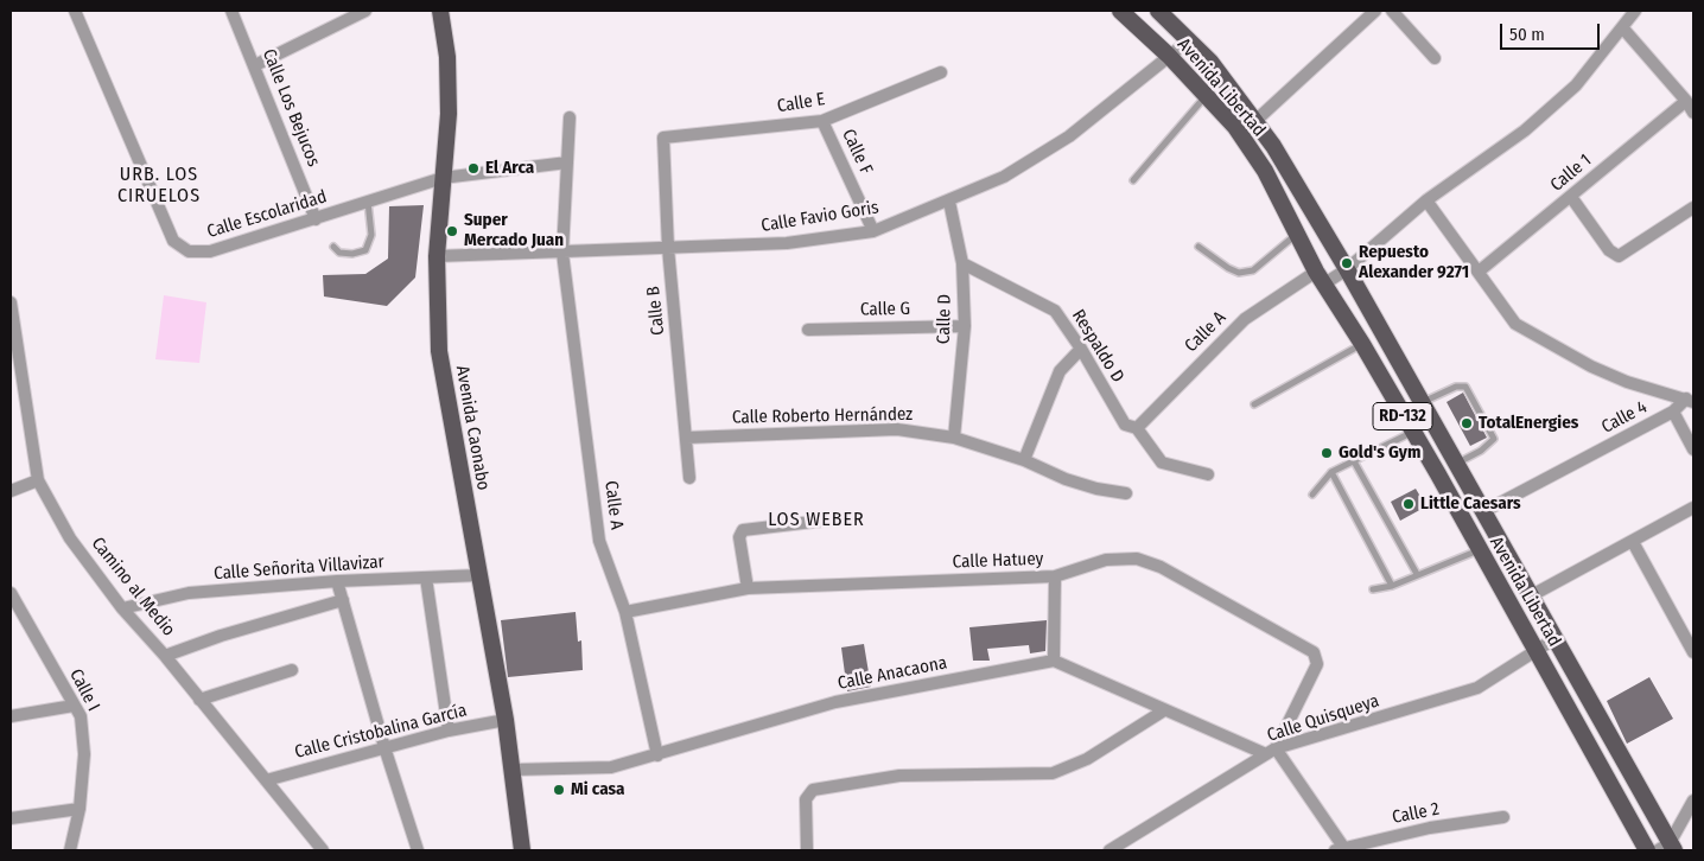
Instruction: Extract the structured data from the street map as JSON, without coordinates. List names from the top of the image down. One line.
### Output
{"streets":{"main road":["Avenida Libertad","RD-132","Avenida Caonabo"],"street":["Calle E","Calle Los Bejucos","Calle F","Calle 1","Calle Escolaridad","Calle Favio Goris","Calle G","Calle B","Calle D","Calle A","Respaldo D","Calle Roberto Hernández","Calle 4","Calle Hatuey","Calle Señorita Villavizar","Camino al Medio","Calle Anacaona","Calle I","Calle Quisqueya","Calle Cristobalina García","Calle 2"]},"crossings":[["Avenida Libertad","Calle Favio Goris"],["Avenida Libertad","Calle A"],["Avenida Libertad","Calle 4"],["Avenida Libertad","Calle Quisqueya"],["Calle E","Calle F"],["Calle E","Calle B"],["Calle Los Bejucos","Calle Escolaridad"],["Calle F","Calle Favio Goris"],["Calle Escolaridad","Calle A"],["Calle Escolaridad","Avenida Caonabo"],["Calle Favio Goris","Calle B"],["Calle Favio Goris","Calle D"],["Calle Favio Goris","Calle A"],["Calle Favio Goris","Avenida Caonabo"],["Calle G","Calle D"],["Calle B","Calle Roberto Hernández"],["Calle D","Respaldo D"],["Calle D","Calle Roberto Hernández"],["Calle A","Respaldo D"],["Calle A","Calle Hatuey"],["Calle A","Calle Anacaona"],["Avenida Caonabo","Calle Señorita Villavizar"],["Avenida Caonabo","Calle Anacaona"],["Avenida Caonabo","Calle Cristobalina García"],["Calle Hatuey","Calle Quisqueya"],["Calle Señorita Villavizar","Camino al Medio"],["Camino al Medio","Calle Cristobalina García"]],"districts":["URB. LOS CIRUELOS","LOS WEBER"],"places":["El Arca","Super Mercado Juan","Repuesto Alexander 9271","TotalEnergies","Gold's Gym","Little Caesars","Mi casa"],"scale_bar":"50 m"}
